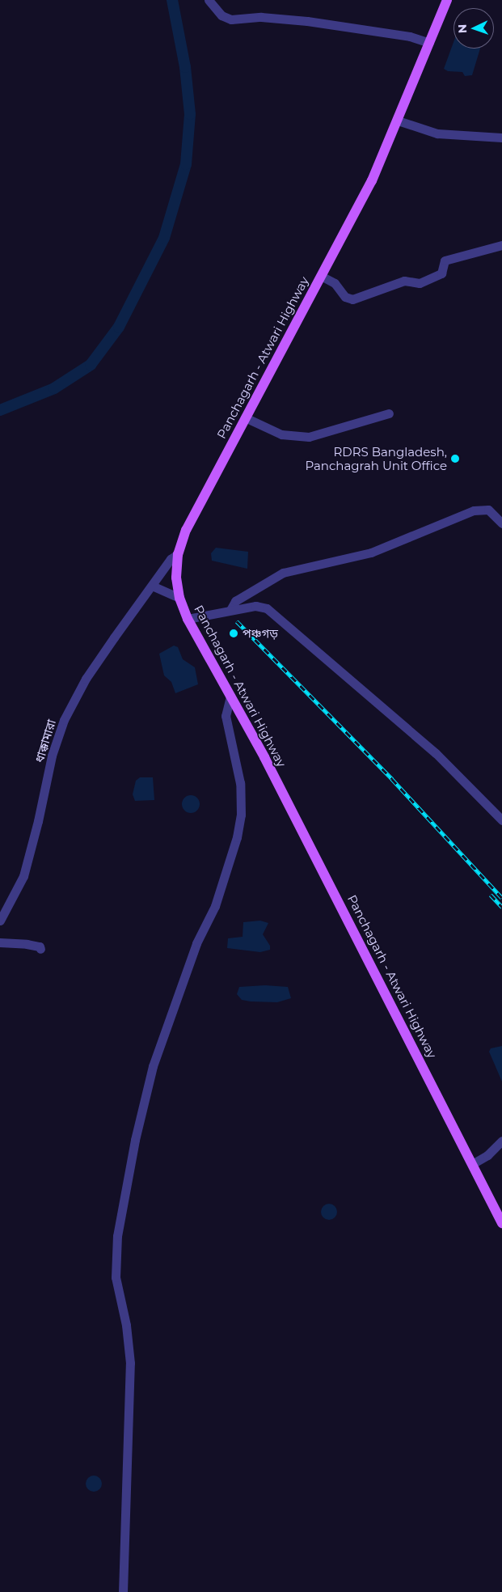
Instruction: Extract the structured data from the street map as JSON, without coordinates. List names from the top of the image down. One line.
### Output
{"streets":{"main road":["Panchagarh - Atwari Highway"],"street":["ধাক্কামারা"]},"crossings":[["Panchagarh - Atwari Highway","ধাক্কামারা"]],"places":["RDRS Bangladesh, Panchagrah Unit Office","পঞ্চগড়"],"north":"left"}
